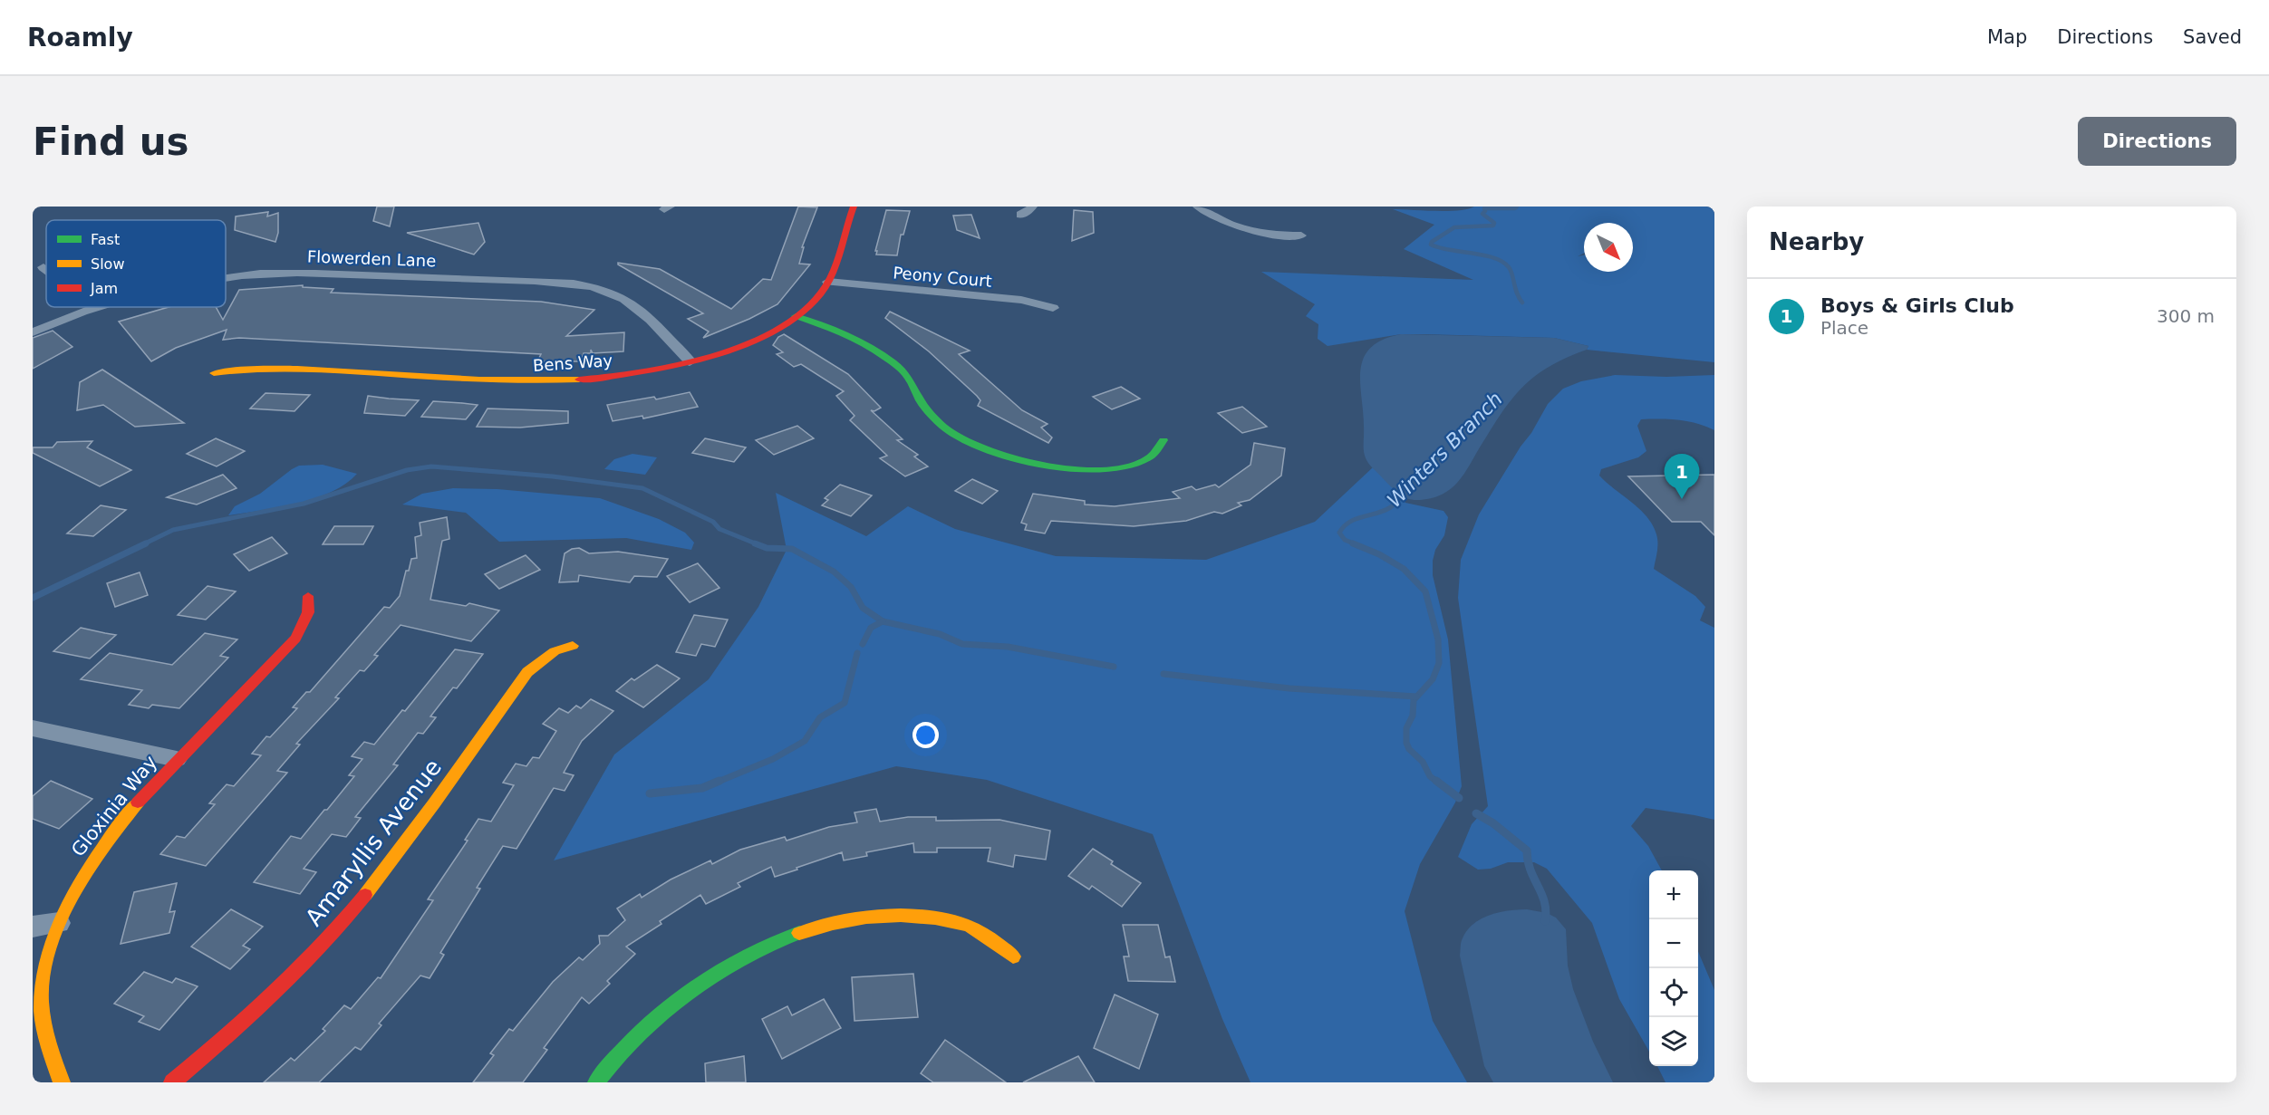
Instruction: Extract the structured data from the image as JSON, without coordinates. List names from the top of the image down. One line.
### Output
{"streets":{"street":["Flowerden Lane","Peony Court","Bens Way","Gloxinia Way","Amaryllis Avenue"]},"crossings":[["Flowerden Lane","Bens Way"],["Peony Court","Bens Way"]],"water":["Winters Branch"],"legend":["Fast","Slow","Jam"],"north":"bottom right","page":{"header":"Roamly","nav":["Map","Directions","Saved"],"buttons":"Directions","title":"Find us","heading":"Nearby","list":[{"mark":"1","name":"Boys & Girls Club","note":"Place","value":"300 m"}],"pins":"1","map_buttons":["+","−"]}}
